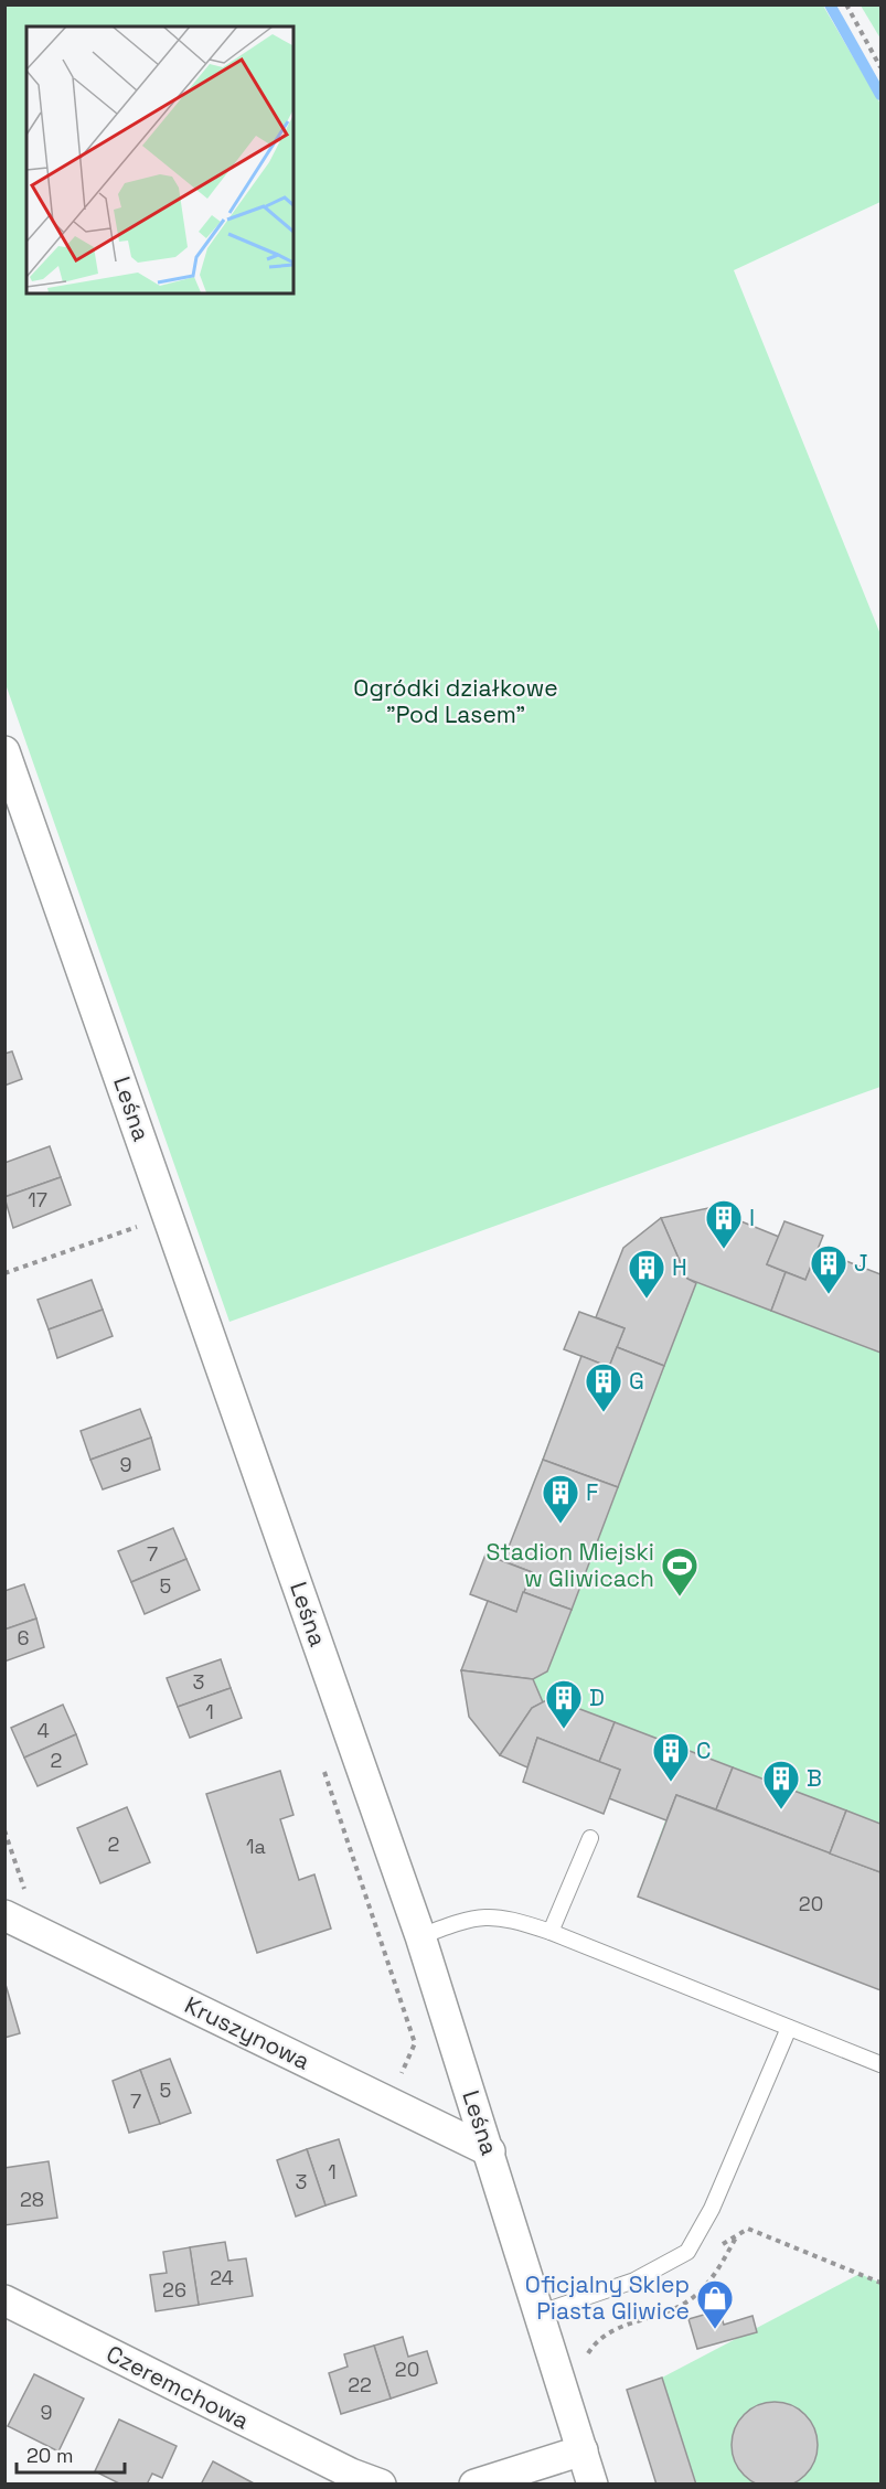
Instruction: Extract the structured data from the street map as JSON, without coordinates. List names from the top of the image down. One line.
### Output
{"streets":{"street":["Leśna","Kruszynowa","Czeremchowa"]},"crossings":[["Leśna","Kruszynowa"]],"parks":["Ogródki działkowe \"Pod Lasem\""],"places":{"building":["I","J","H","G","F","D","C","B"],"sports":["Stadion Miejski w Gliwicach"],"shop":["Oficjalny Sklep Piasta Gliwice"]},"house_numbers":["17","9","7","5","6","3","1","4","2","2","1a","20","5","7","1","3","28","24","26","20","22","9"],"scale_bar":"20 m"}
